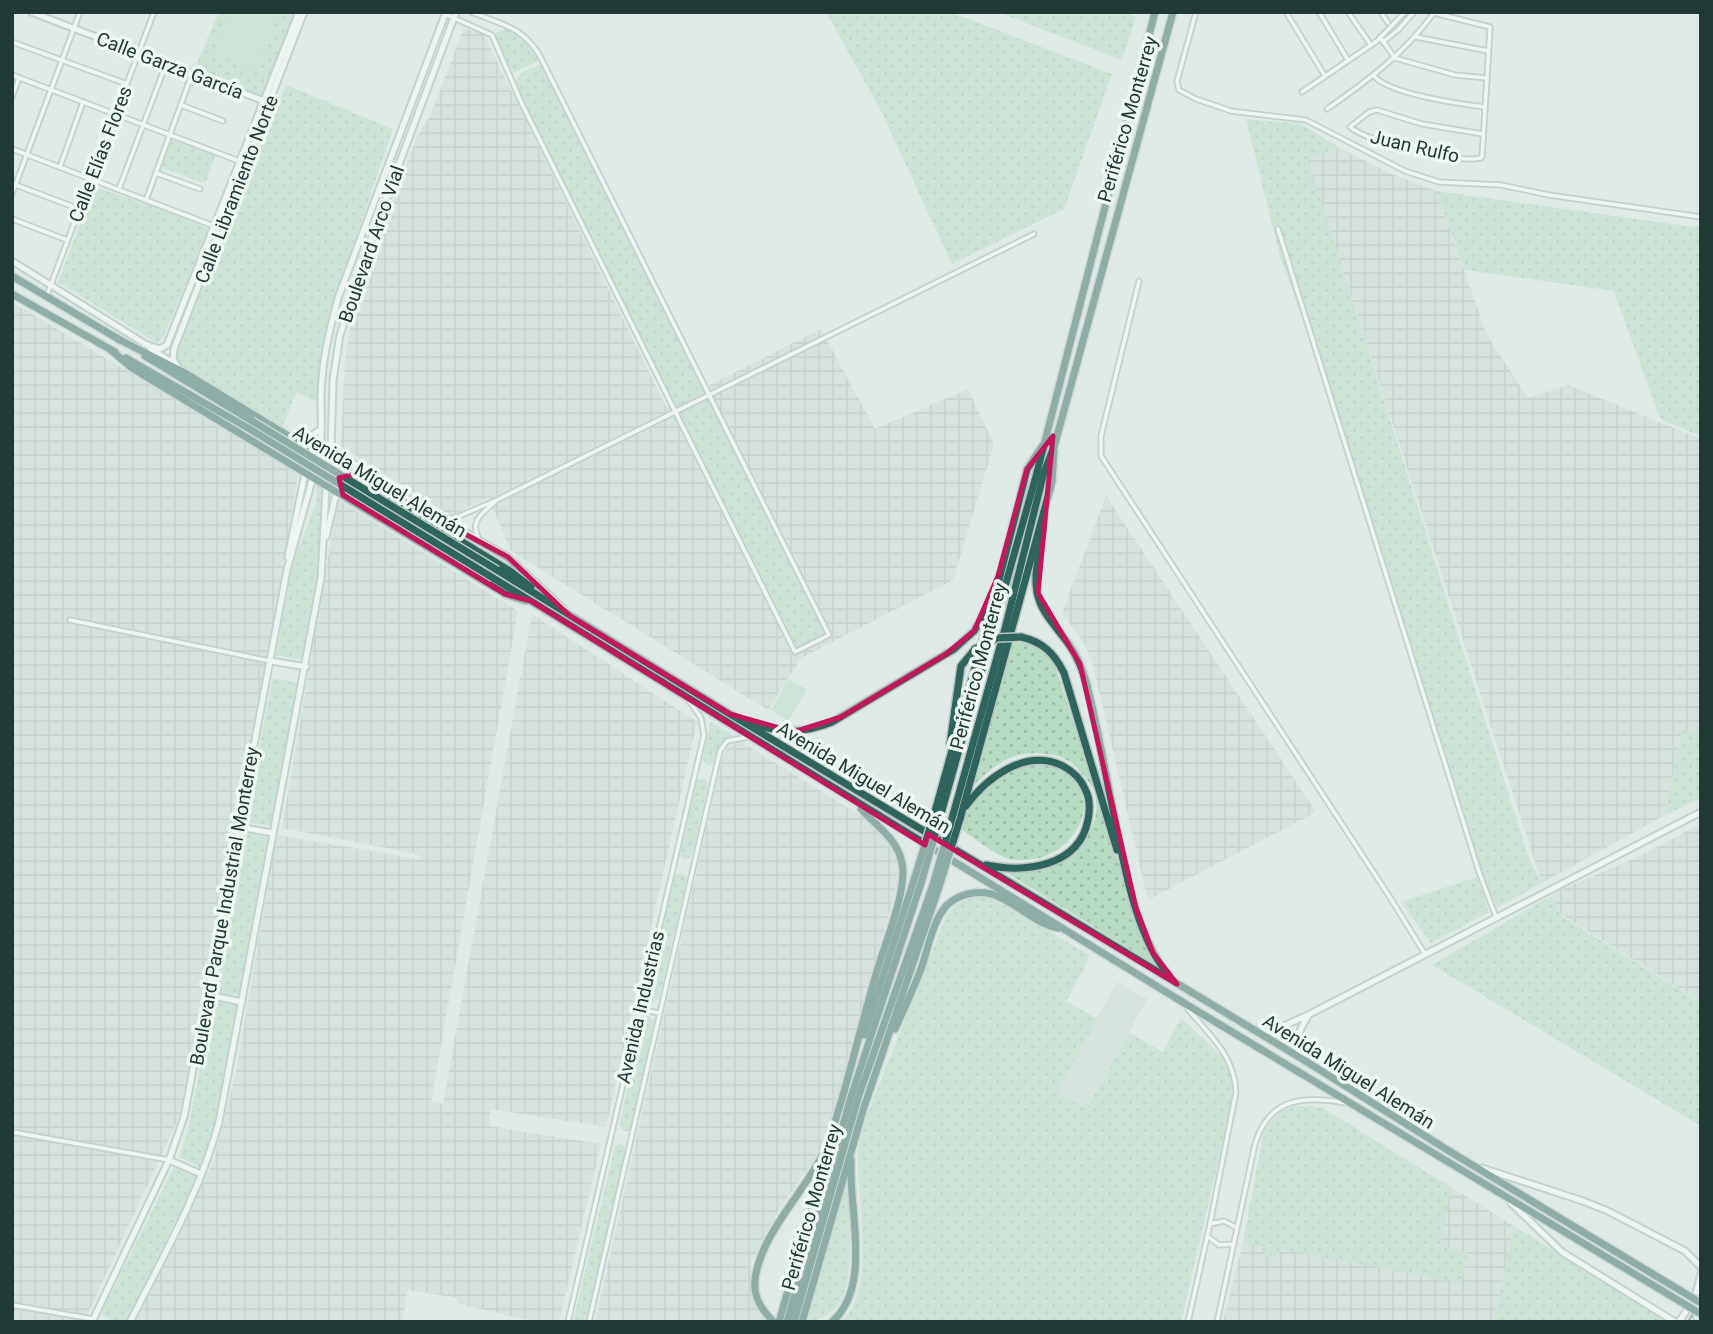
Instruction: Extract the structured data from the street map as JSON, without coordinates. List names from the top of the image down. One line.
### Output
{"streets":{"highway":["Periférico Monterrey","Avenida Miguel Alemán"],"street":["Calle Garza García","Juan Rulfo","Calle Elías Flores","Calle Libramiento Norte","Boulevard Arco Vial","Boulevard Parque Industrial Monterrey","Avenida Industrias"]},"crossings":[["Calle Garza García","Calle Elías Flores"],["Calle Garza García","Calle Libramiento Norte"],["Calle Elías Flores","Avenida Miguel Alemán"],["Boulevard Arco Vial","Boulevard Parque Industrial Monterrey"],["Avenida Miguel Alemán","Avenida Industrias"]]}
